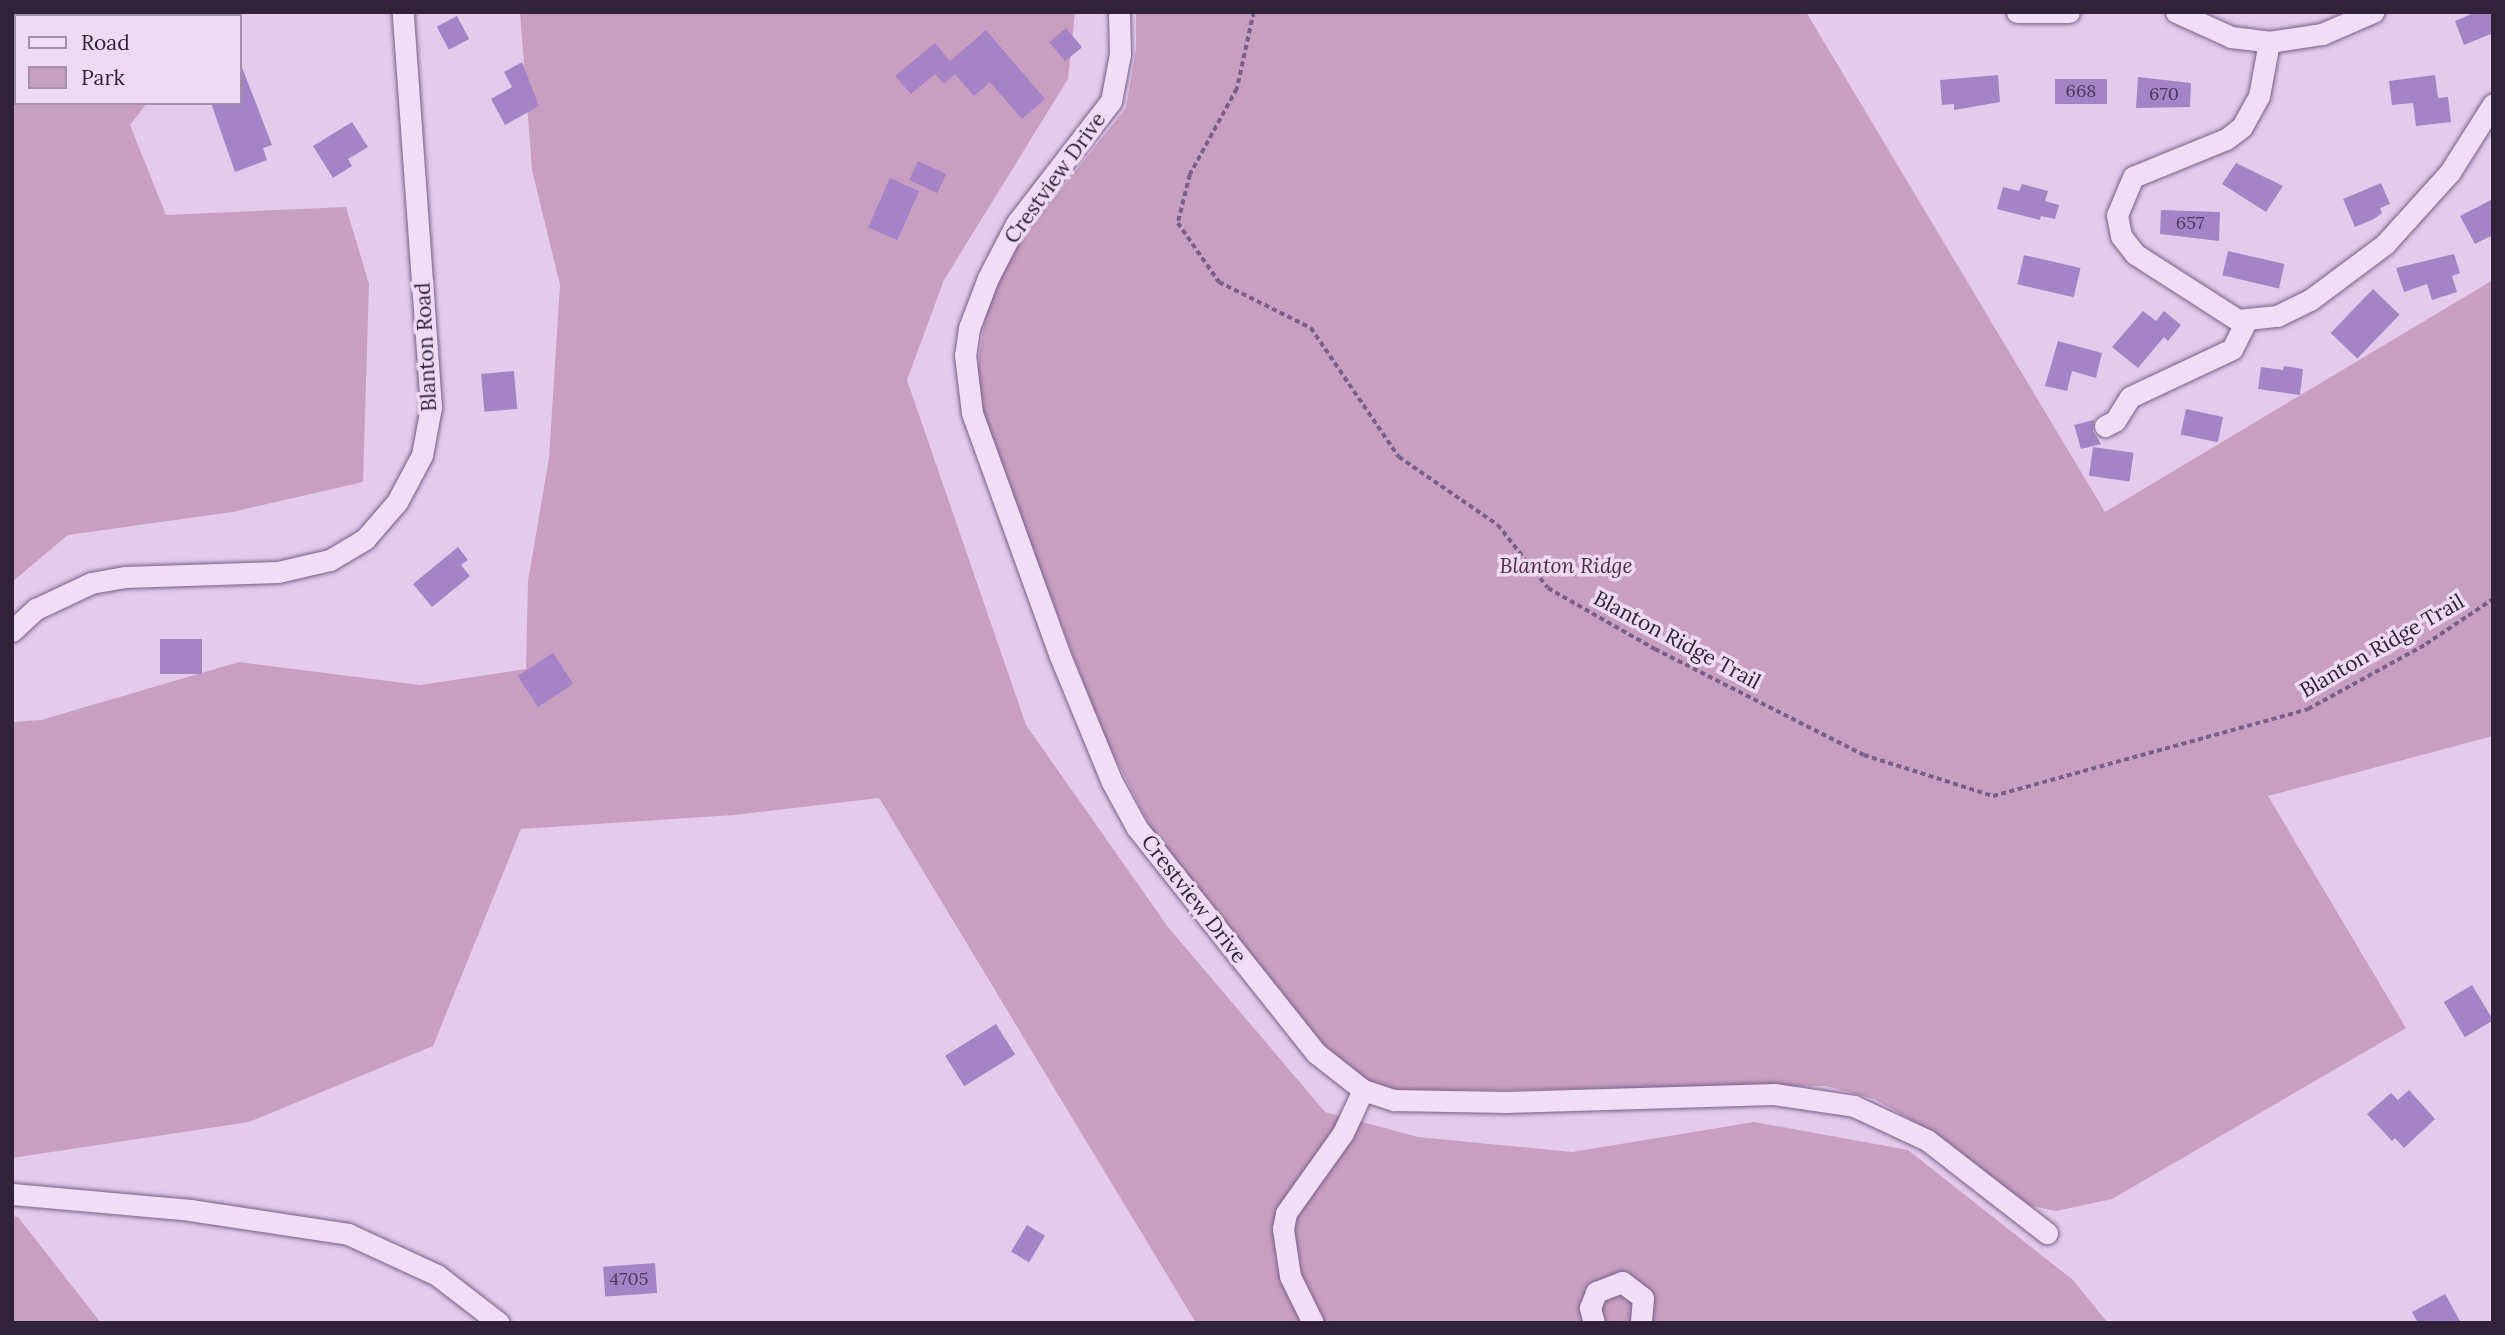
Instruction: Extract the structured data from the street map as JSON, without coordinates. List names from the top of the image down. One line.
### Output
{"streets":{"street":["Crestview Drive","Blanton Road"],"path":["Blanton Ridge Trail"]},"parks":["Blanton Ridge"],"house_numbers":["668","670","657","4705"],"legend":["Road","Park"]}
